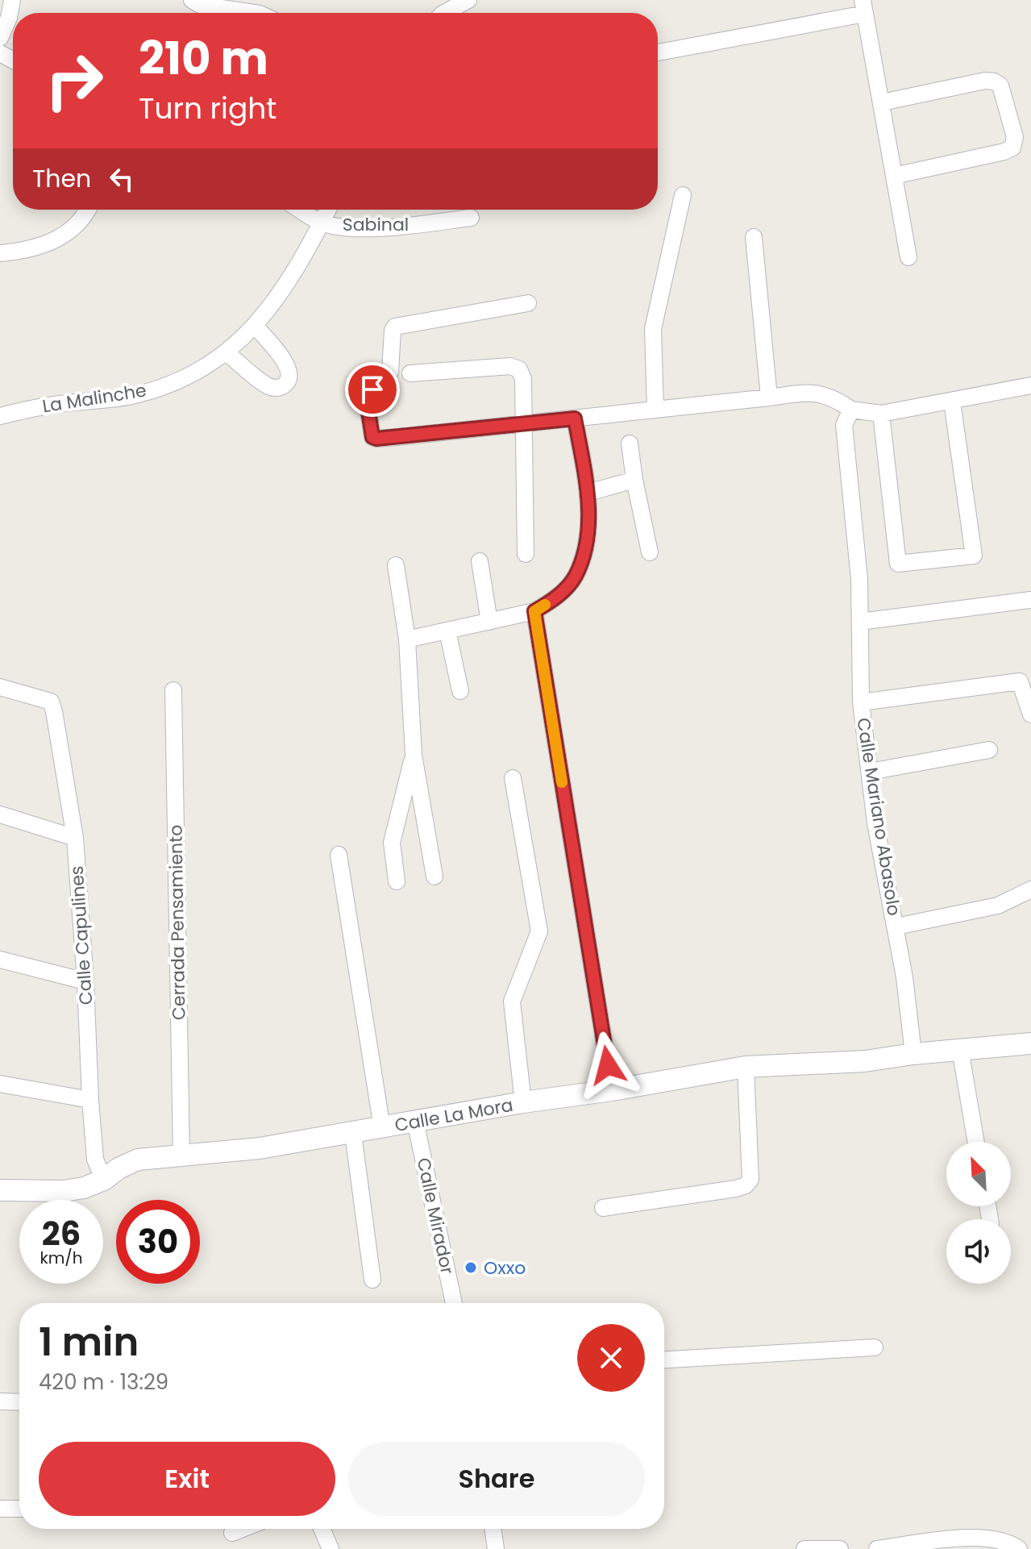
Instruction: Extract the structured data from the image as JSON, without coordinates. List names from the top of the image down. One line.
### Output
{"streets":{"street":["Sabinal","La Malinche","Calle Mariano Abasolo","Cerrada Pensamiento","Calle Capulines","Calle La Mora","Calle Mirador"]},"crossings":[["Sabinal","La Malinche"],["Calle Mariano Abasolo","Calle La Mora"],["Cerrada Pensamiento","Calle La Mora"],["Calle Capulines","Calle La Mora"],["Calle La Mora","Calle Mirador"]],"places":["Oxxo"],"north":"top left","page":{"turn":["210 m","Turn right"],"then":"Then","speed":"26 km/h","limit":"30","heading":["1 min","420 m · 13:29"],"buttons":["Exit","Share"]}}
